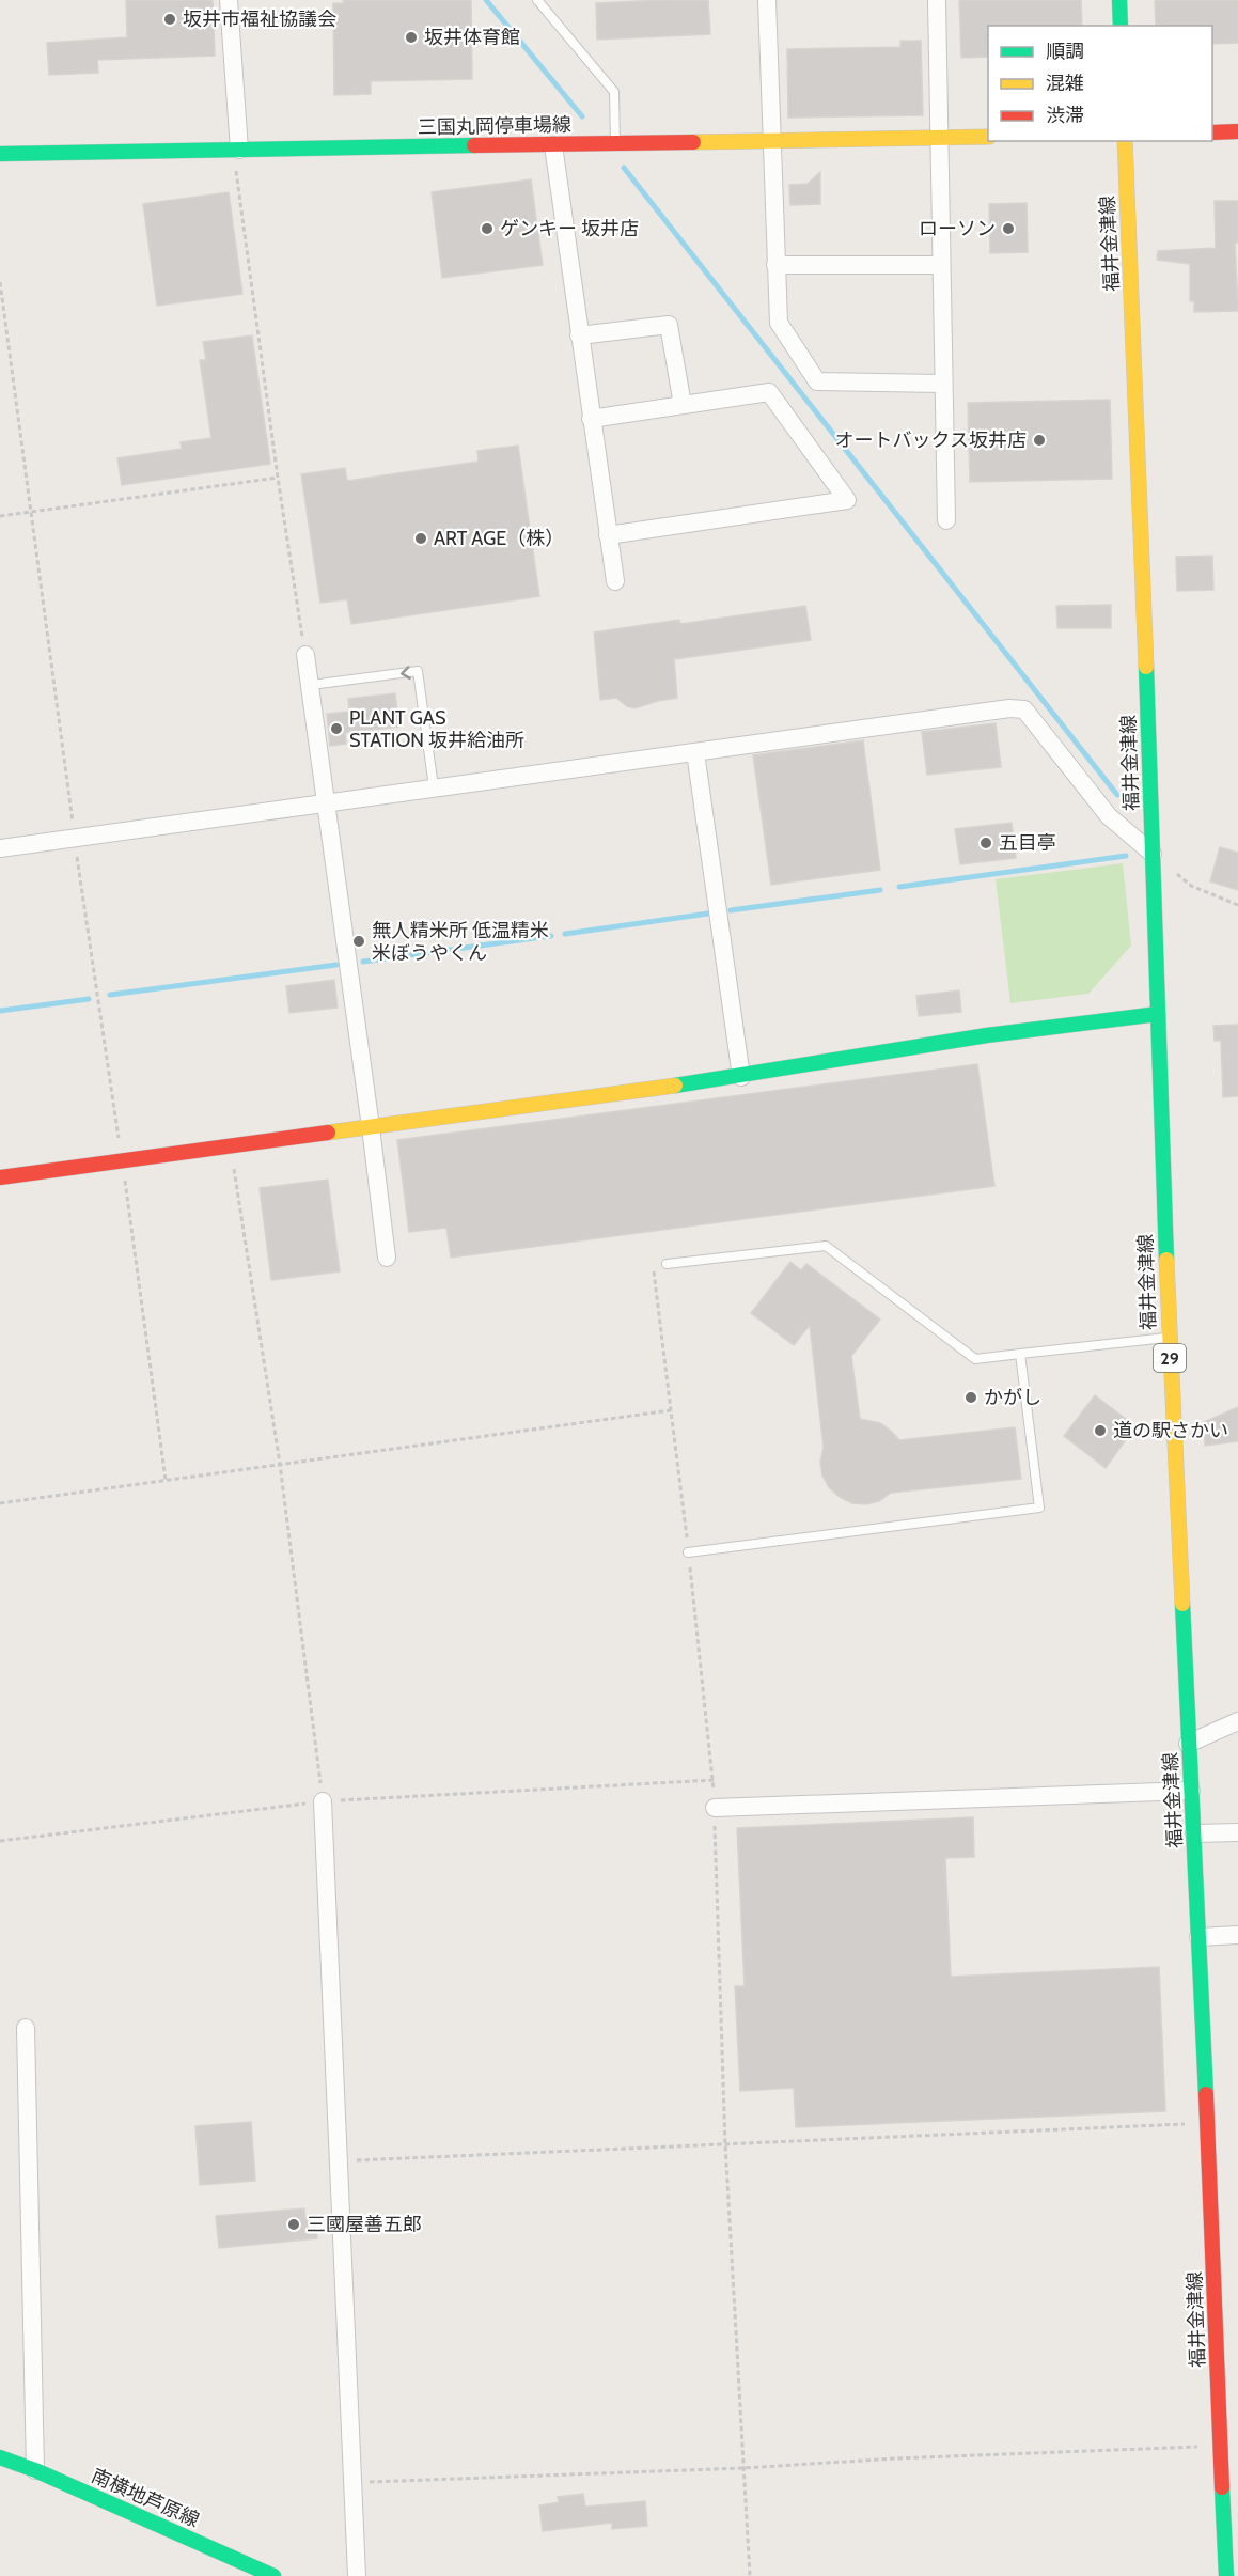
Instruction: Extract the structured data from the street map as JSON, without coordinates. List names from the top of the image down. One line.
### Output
{"streets":{"main road":["三国丸岡停車場線","福井金津線","29","南横地芦原線"]},"places":["坂井市福祉協議会","坂井体育館","ゲンキー 坂井店","ローソン","オートバックス坂井店","ART AGE（株）","PLANT GAS STATION 坂井給油所","五目亭","無人精米所 低温精米 米ぼうやくん","かがし","道の駅さかい","三國屋善五郎"],"legend":["順調","混雑","渋滞"]}
